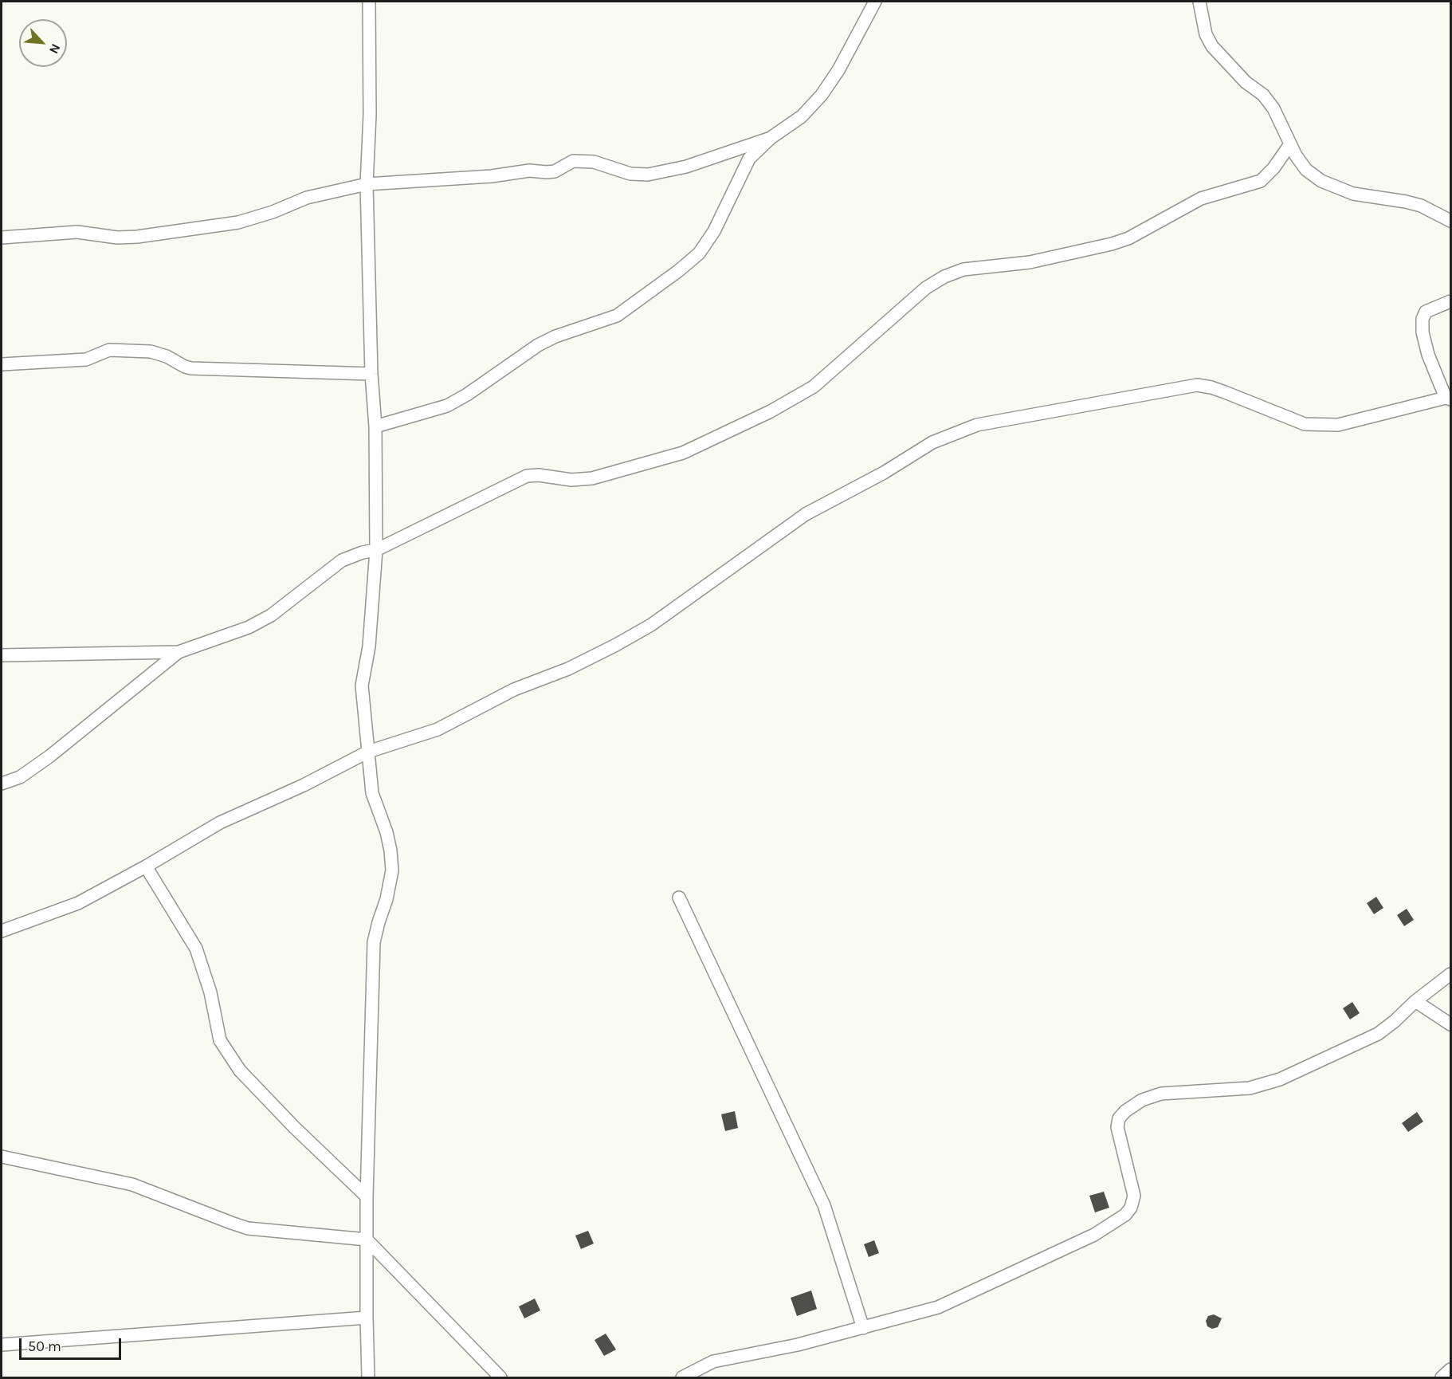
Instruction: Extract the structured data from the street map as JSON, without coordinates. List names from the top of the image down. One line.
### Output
{"scale_bar":"50 m","north":"bottom right"}
